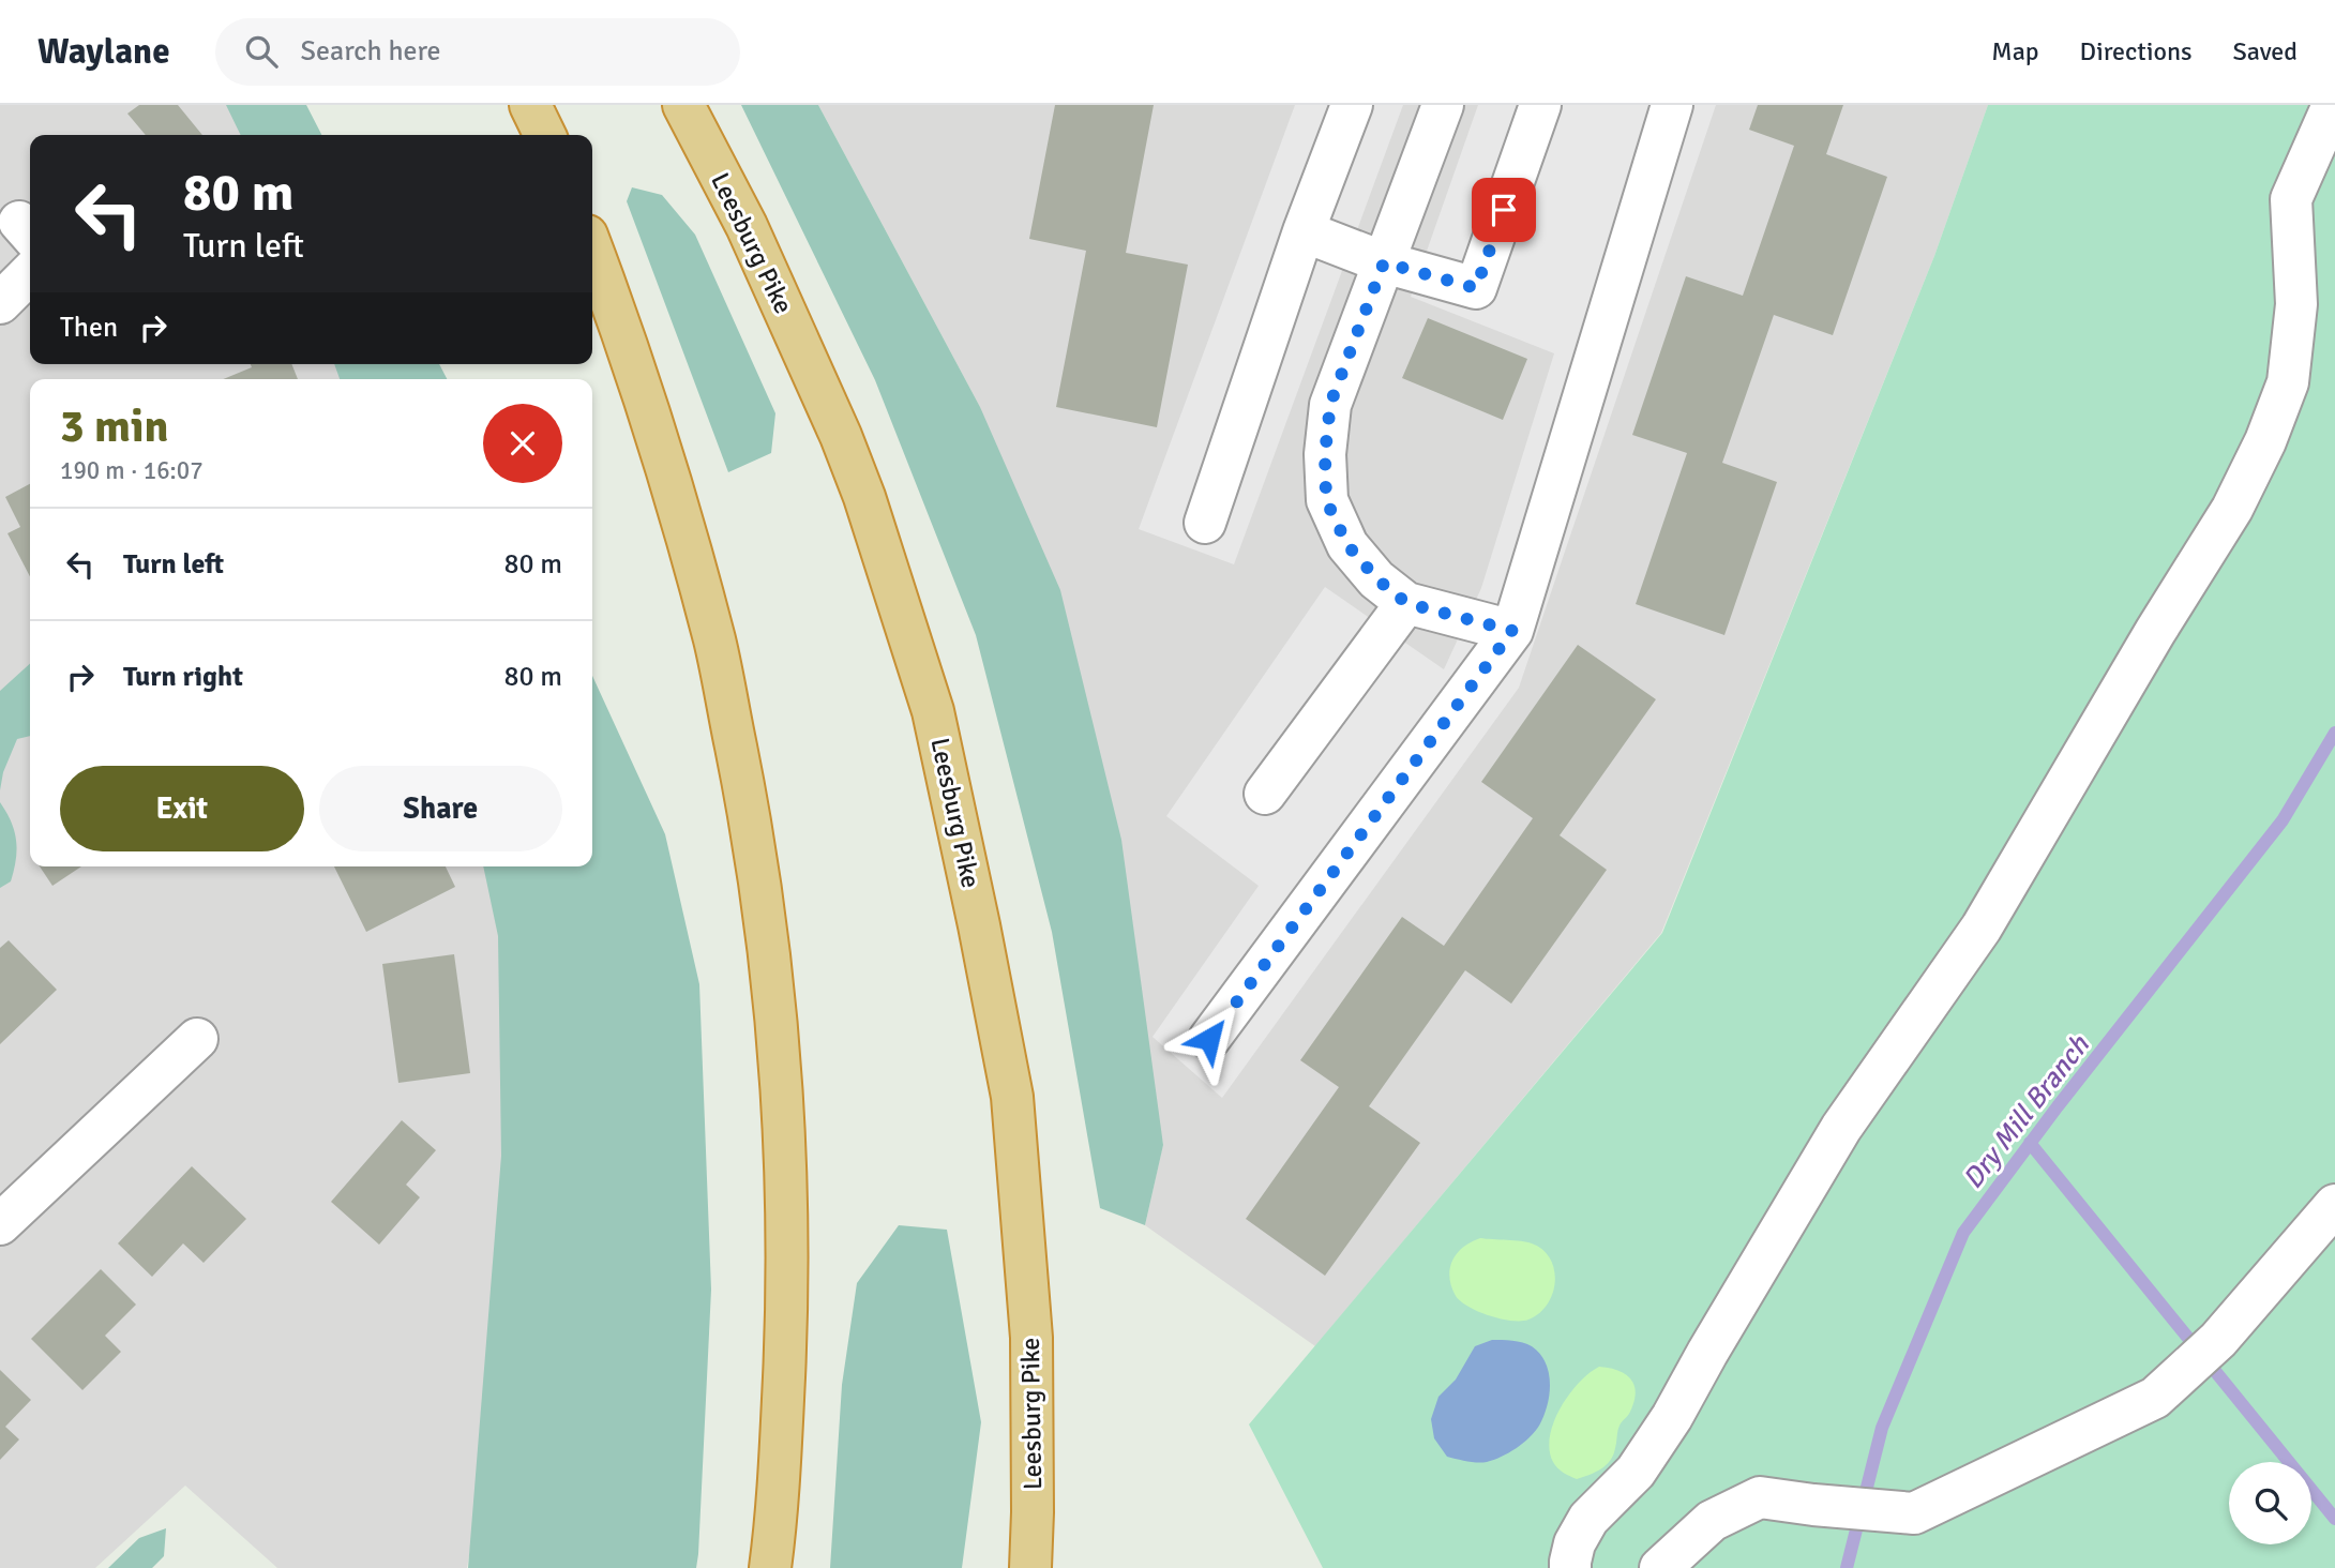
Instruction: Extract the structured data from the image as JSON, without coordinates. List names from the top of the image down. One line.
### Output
{"streets":{"highway":["Leesburg Pike"]},"water":["Dry Mill Branch"],"page":{"header":"Waylane","search":"Search here","nav":["Map","Directions","Saved"],"turn":["80 m","Turn left"],"then":"Then","heading":["3 min","190 m · 16:07"],"list":[{"name":"Turn left","value":"80 m"},{"name":"Turn right","value":"80 m"}],"buttons":["Exit","Share"]}}
